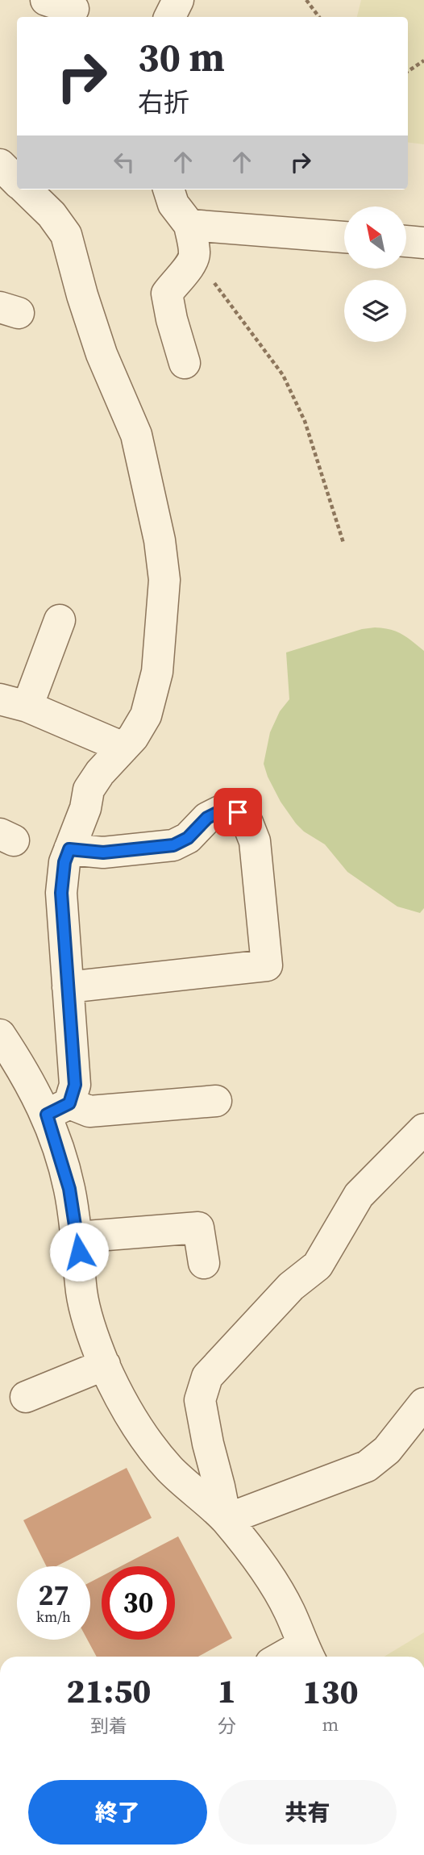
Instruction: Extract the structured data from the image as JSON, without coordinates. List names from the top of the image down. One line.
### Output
{"north":"top left","page":{"turn":["30 m","右折"],"speed":"27 km/h","limit":"30","eta":["21:50","到着","1","分","130","m"],"buttons":["終了","共有"]}}
